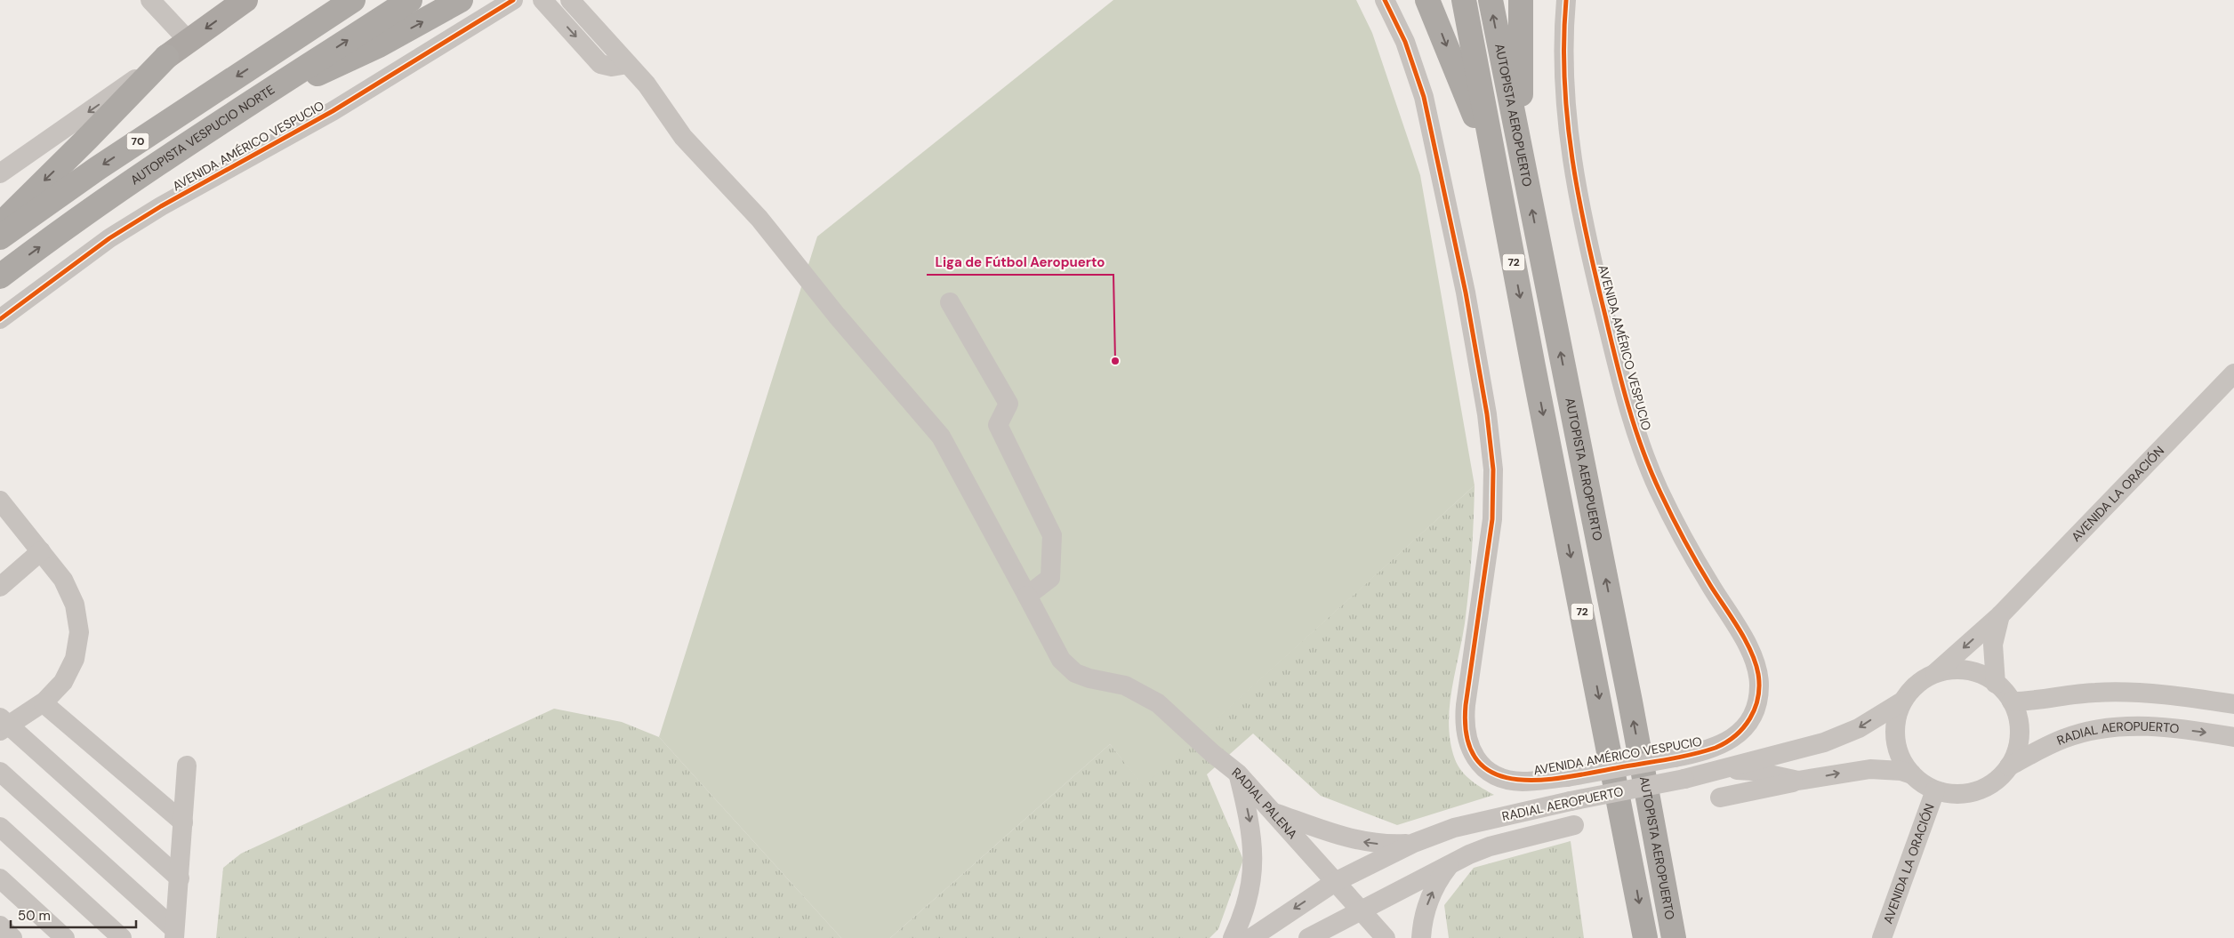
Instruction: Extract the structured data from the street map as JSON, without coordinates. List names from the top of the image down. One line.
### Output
{"streets":{"highway":["AUTOPISTA AEROPUERTO","AUTOPISTA VESPUCIO NORTE","70","72"],"street":["AVENIDA AMÉRICO VESPUCIO","AVENIDA LA ORACIÓN","RADIAL AEROPUERTO","RADIAL PALENA"]},"crossings":[["AVENIDA LA ORACIÓN","RADIAL AEROPUERTO"],["RADIAL AEROPUERTO","RADIAL PALENA"]],"one_way":["RADIAL PALENA"],"places":["Liga de Fútbol Aeropuerto"],"scale_bar":"50 m"}
